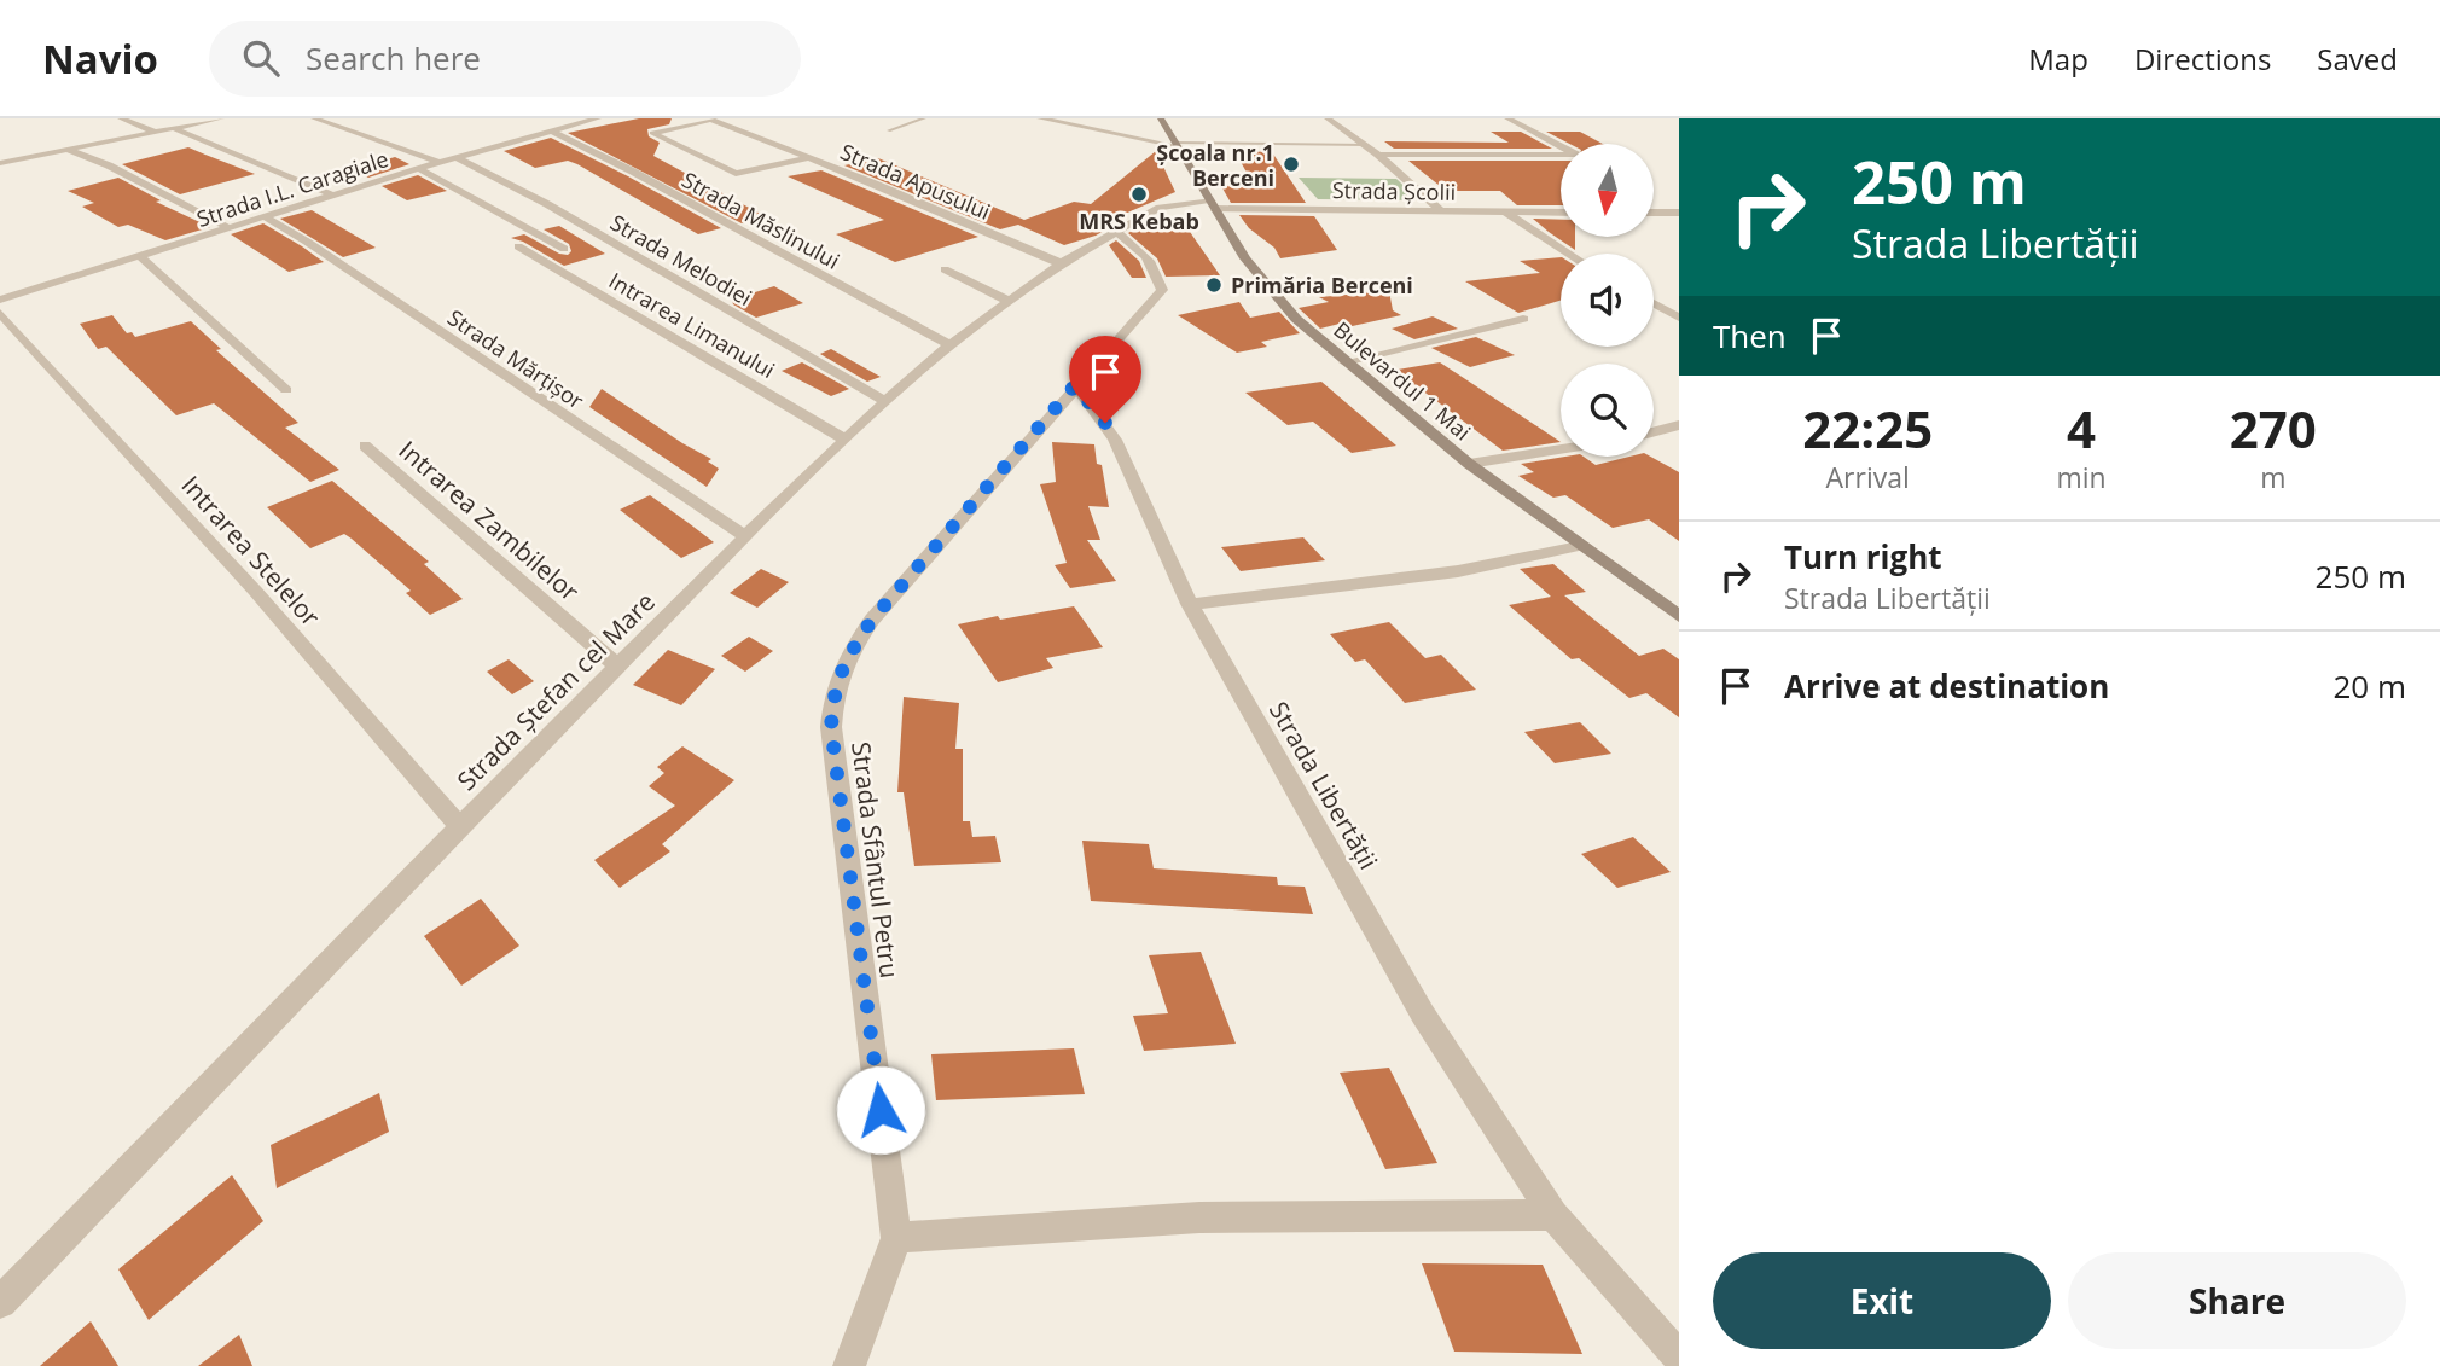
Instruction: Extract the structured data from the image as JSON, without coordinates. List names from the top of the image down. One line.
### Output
{"streets":{"main road":["Bulevardul 1 Mai"],"street":["Strada Apusului","Strada I.L. Caragiale","Strada Școlii","Strada Măslinului","Strada Melodiei","Intrarea Limanului","Strada Mărțișor","Intrarea Zambilelor","Intrarea Stelelor","Strada Ștefan cel Mare","Strada Libertății","Strada Sfântul Petru"]},"crossings":[["Strada Apusului","Strada Ștefan cel Mare"],["Strada I.L. Caragiale","Strada Măslinului"],["Strada I.L. Caragiale","Strada Melodiei"],["Strada I.L. Caragiale","Strada Mărțișor"],["Strada Școlii","Bulevardul 1 Mai"],["Strada Școlii","Strada Ștefan cel Mare"],["Strada Măslinului","Strada Ștefan cel Mare"],["Strada Melodiei","Strada Ștefan cel Mare"],["Intrarea Limanului","Strada Ștefan cel Mare"],["Strada Mărțișor","Strada Ștefan cel Mare"],["Bulevardul 1 Mai","Strada Ștefan cel Mare"],["Intrarea Zambilelor","Strada Ștefan cel Mare"],["Intrarea Stelelor","Strada Ștefan cel Mare"],["Strada Libertății","Strada Sfântul Petru"]],"places":["Școala nr.1 Berceni","MRS Kebab","Primăria Berceni"],"north":"bottom","page":{"header":"Navio","search":"Search here","nav":["Map","Directions","Saved"],"turn":["250 m","Strada Libertății"],"then":"Then","eta":["22:25","Arrival","4","min","270","m"],"list":[{"name":"Turn right","note":"Strada Libertății","value":"250 m"},{"name":"Arrive at destination","value":"20 m"}],"buttons":["Exit","Share"]}}
